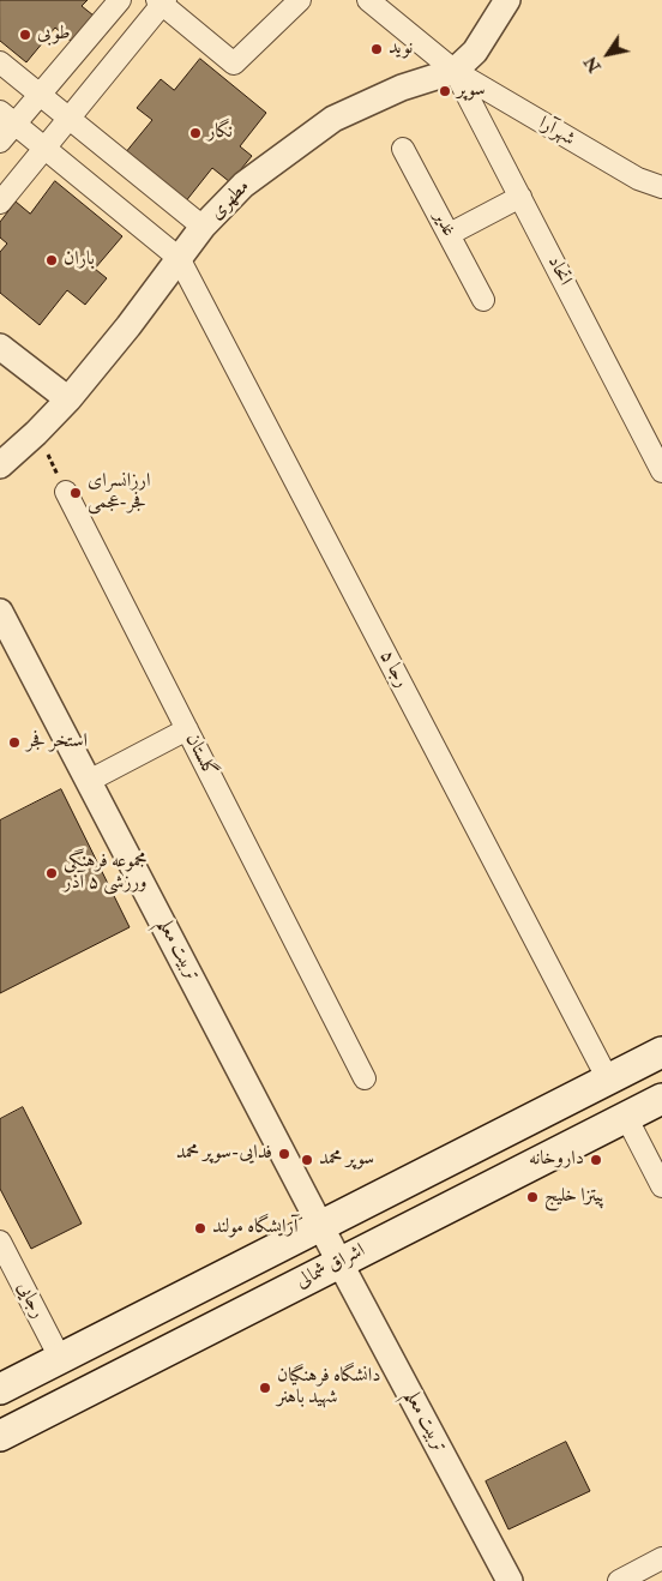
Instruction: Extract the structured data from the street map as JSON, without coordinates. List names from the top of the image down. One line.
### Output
{"streets":{"main road":["اشراق شمالی"],"street":["شهرآرا","مطهری","غدیر","اتحاد","رجا ۵","گلستان","تربیت معلم","رجایی"]},"crossings":[["شهرآرا","مطهری"],["شهرآرا","اتحاد"],["مطهری","اتحاد"],["مطهری","رجا ۵"],["تربیت معلم","اشراق شمالی"]],"places":["طوبی","نوید","سوپر","نگار","باران","ارزانسرای فجر-عجمی","استخر فجر","مجموعه فرهنگی ورزشی ۵ آذر","فدایی-سوپر محمد","سوپر محمد","داروخانه","پیتزا خلیج","آرایشگاه مولند","دانشگاه فرهنگیان شهید باهنر"],"north":"bottom left"}
